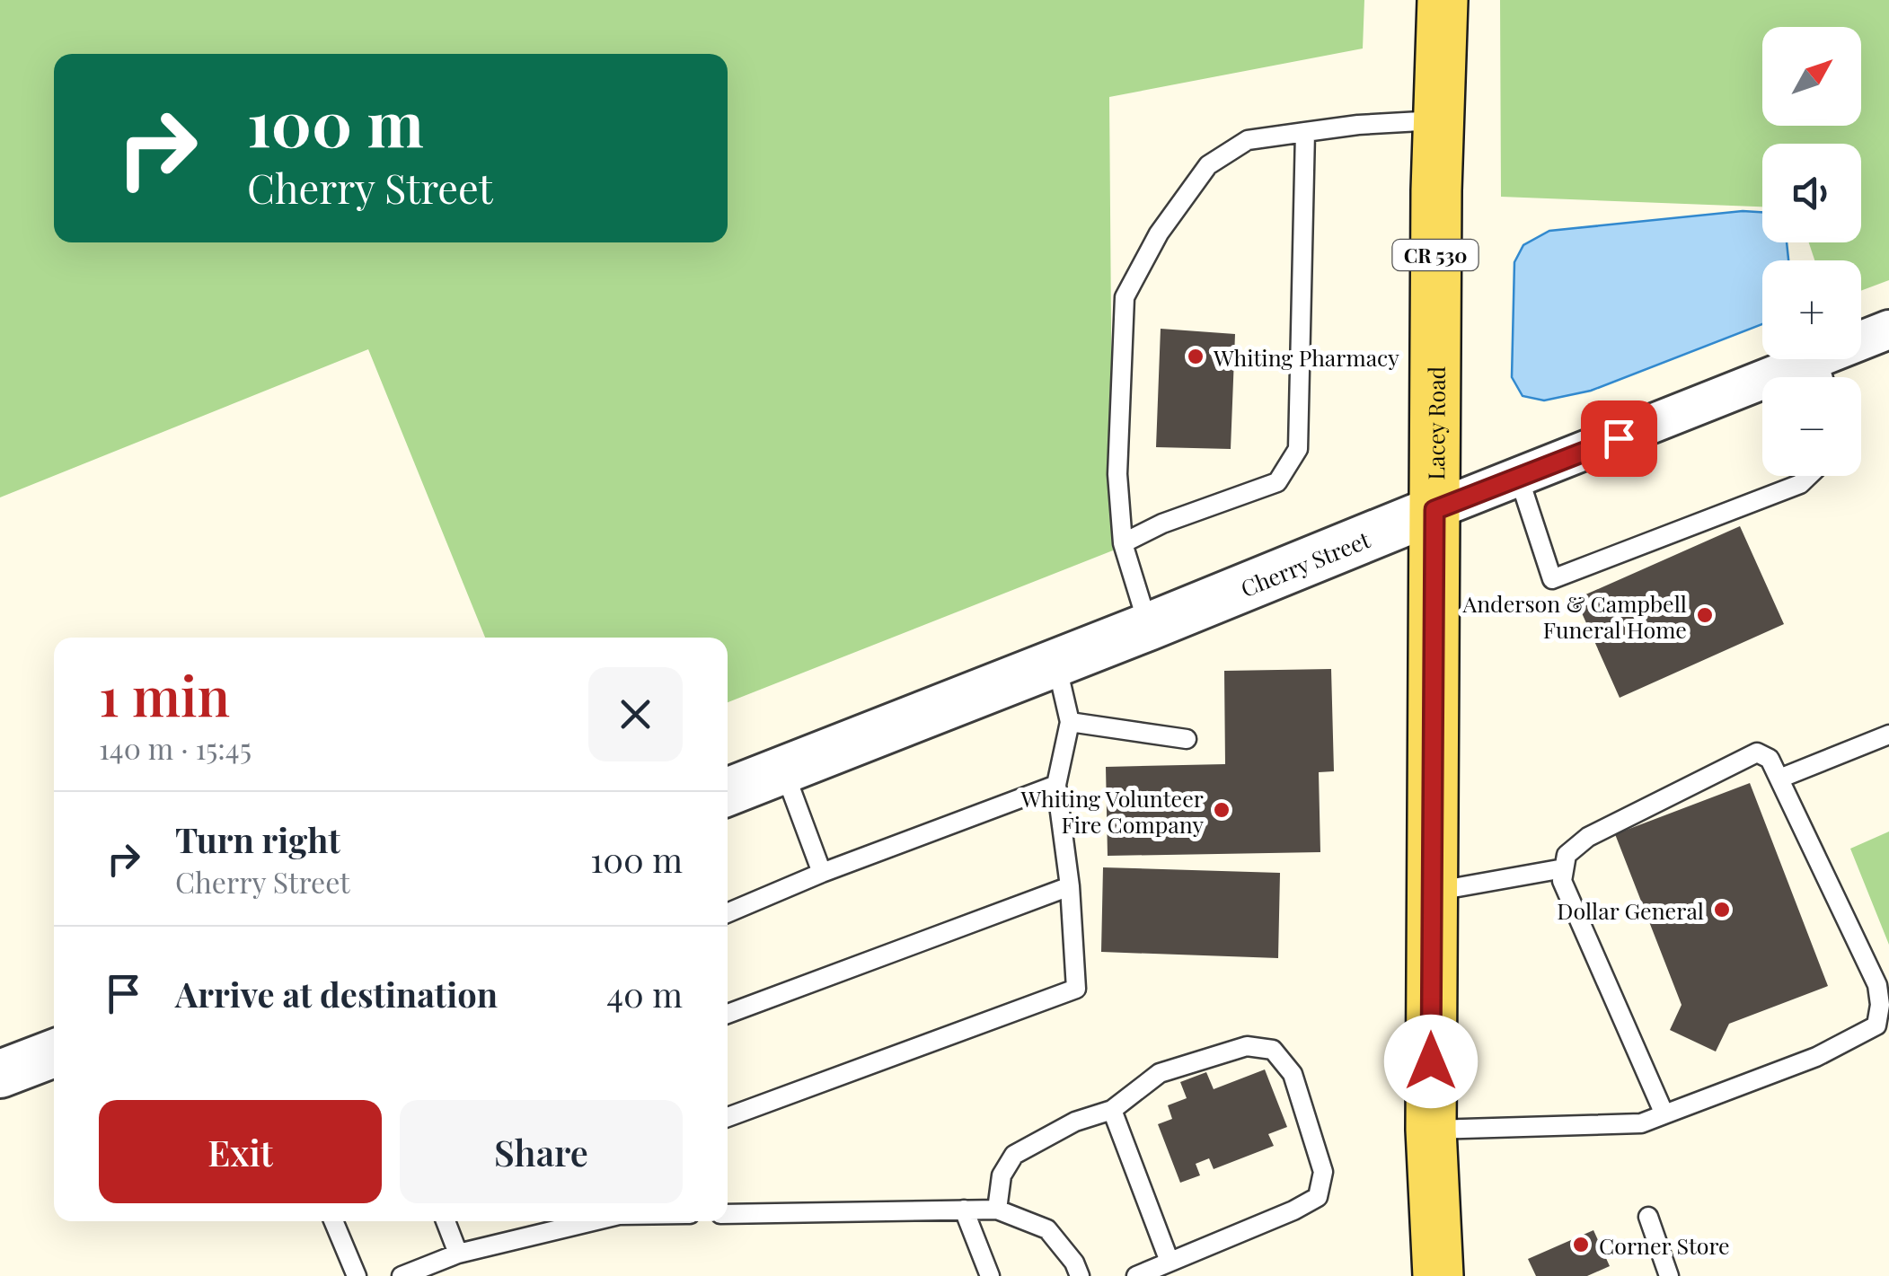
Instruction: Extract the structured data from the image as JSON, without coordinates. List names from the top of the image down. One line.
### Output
{"streets":{"main road":["CR 530","Lacey Road"],"street":["Cherry Street"]},"crossings":[["Lacey Road","Cherry Street"]],"places":["Whiting Pharmacy","Anderson & Campbell Funeral Home","Whiting Volunteer Fire Company","Dollar General","Corner Store"],"north":"top right","page":{"map_buttons":["+","−"],"turn":["100 m","Cherry Street"],"heading":["1 min","140 m · 15:45"],"list":[{"name":"Turn right","note":"Cherry Street","value":"100 m"},{"name":"Arrive at destination","value":"40 m"}],"buttons":["Exit","Share"]}}
